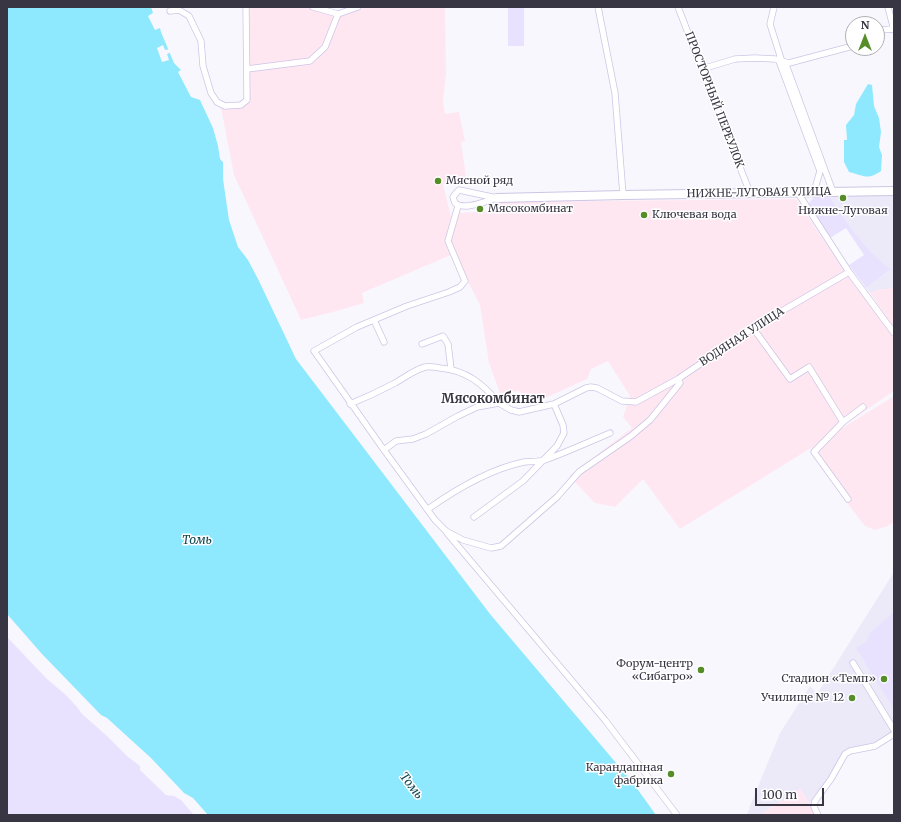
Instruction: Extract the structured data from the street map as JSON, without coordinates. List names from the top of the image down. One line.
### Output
{"streets":{"street":["ПРОСТОРНЫЙ ПЕРЕУЛОК","НИЖНЕ-ЛУГОВАЯ УЛИЦА","ВОДЯНАЯ УЛИЦА"]},"crossings":[["ПРОСТОРНЫЙ ПЕРЕУЛОК","НИЖНЕ-ЛУГОВАЯ УЛИЦА"]],"districts":["Мясокомбинат"],"water":["Томь"],"places":["Мясной ряд","Нижне-Луговая","Мясокомбинат","Ключевая вода","Форум-центр «Сибагро»","Стадион «Темп»","Училище № 12","Карандашная фабрика"],"scale_bar":"100 m","north":"top"}
